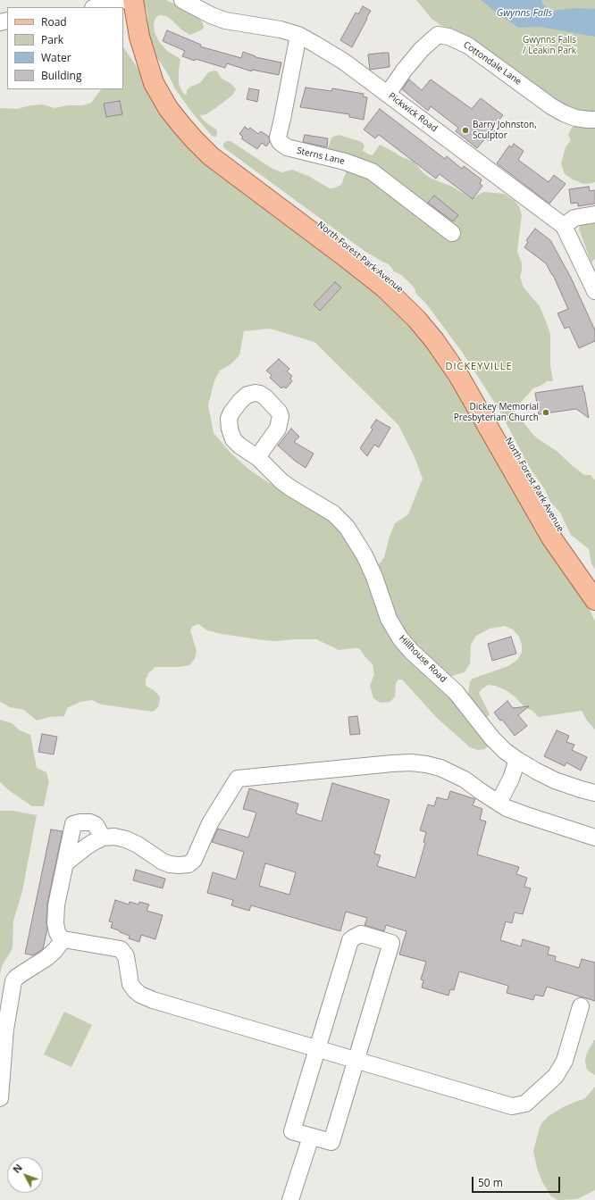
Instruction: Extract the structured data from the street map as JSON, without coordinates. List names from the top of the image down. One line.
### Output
{"streets":{"main road":["North Forest Park Avenue"],"street":["Cottondale Lane","Pickwick Road","Sterns Lane","Hillhouse Road"]},"crossings":[["Cottondale Lane","Pickwick Road"],["Pickwick Road","Sterns Lane"]],"districts":["DICKEYVILLE"],"water":["Gwynns Falls"],"parks":["Gwynns Falls / Leakin Park"],"places":["Barry Johnston, Sculptor","Dickey Memorial Presbyterian Church"],"legend":["Road","Park","Water","Building"],"scale_bar":"50 m","north":"top left"}
